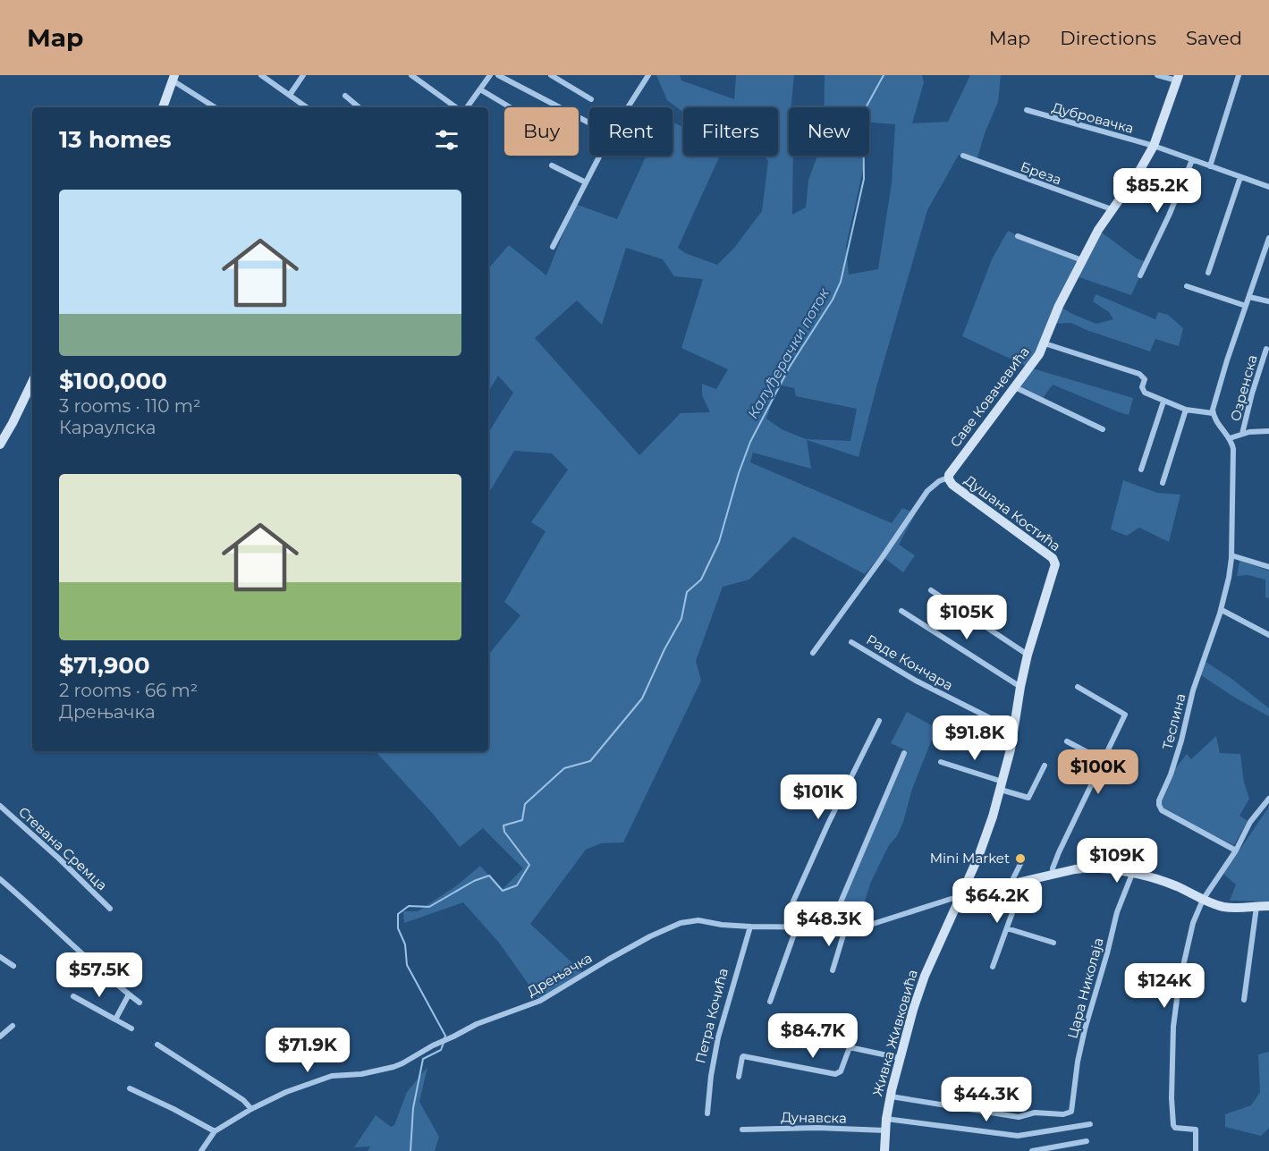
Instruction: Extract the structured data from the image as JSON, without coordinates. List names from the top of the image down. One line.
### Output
{"streets":{"street":["Дубровачка","Бреза","Озренска","Саве Ковачевића","Душана Костића","Раде Кончара","Теслина","Стевана Сремца","Дрењачка","Цара Николаја","Петра Кочића","Живка Живковића","Дунавска"]},"crossings":[["Дубровачка","Саве Ковачевића"],["Бреза","Саве Ковачевића"],["Саве Ковачевића","Душана Костића"],["Душана Костића","Раде Кончара"],["Душана Костића","Живка Живковића"],["Дрењачка","Петра Кочића"],["Цара Николаја","Живка Живковића"],["Живка Живковића","Дунавска"]],"water":["Калуђерачки поток"],"places":["Mini Market"],"page":{"header":"Map","nav":["Map","Directions","Saved"],"chip":["Buy","Rent","Filters","New"],"heading":"13 homes","price":["$85.2K","$105K","$91.8K","$100K","$101K","$109K","$64.2K","$48.3K","$57.5K","$124K","$84.7K","$71.9K","$44.3K"],"list":[{"name":"$100,000","note":"3 rooms · 110 m² · Караулска"},{"name":"$71,900","note":"2 rooms · 66 m² · Дрењачка"}]}}
